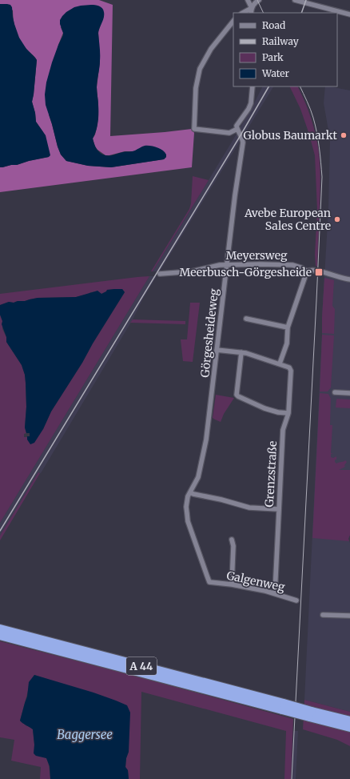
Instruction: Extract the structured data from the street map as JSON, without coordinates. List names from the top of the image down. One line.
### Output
{"streets":{"highway":["A 44"],"street":["Meyersweg","Görgesheideweg","Grenzstraße","Galgenweg"]},"crossings":[["Meyersweg","Görgesheideweg"],["Görgesheideweg","Galgenweg"],["Grenzstraße","Galgenweg"]],"water":["Baggersee"],"places":{"other":["Globus Baumarkt","Avebe European Sales Centre"],"transit":["Meerbusch-Görgesheide"]},"legend":["Road","Railway","Park","Water"]}
